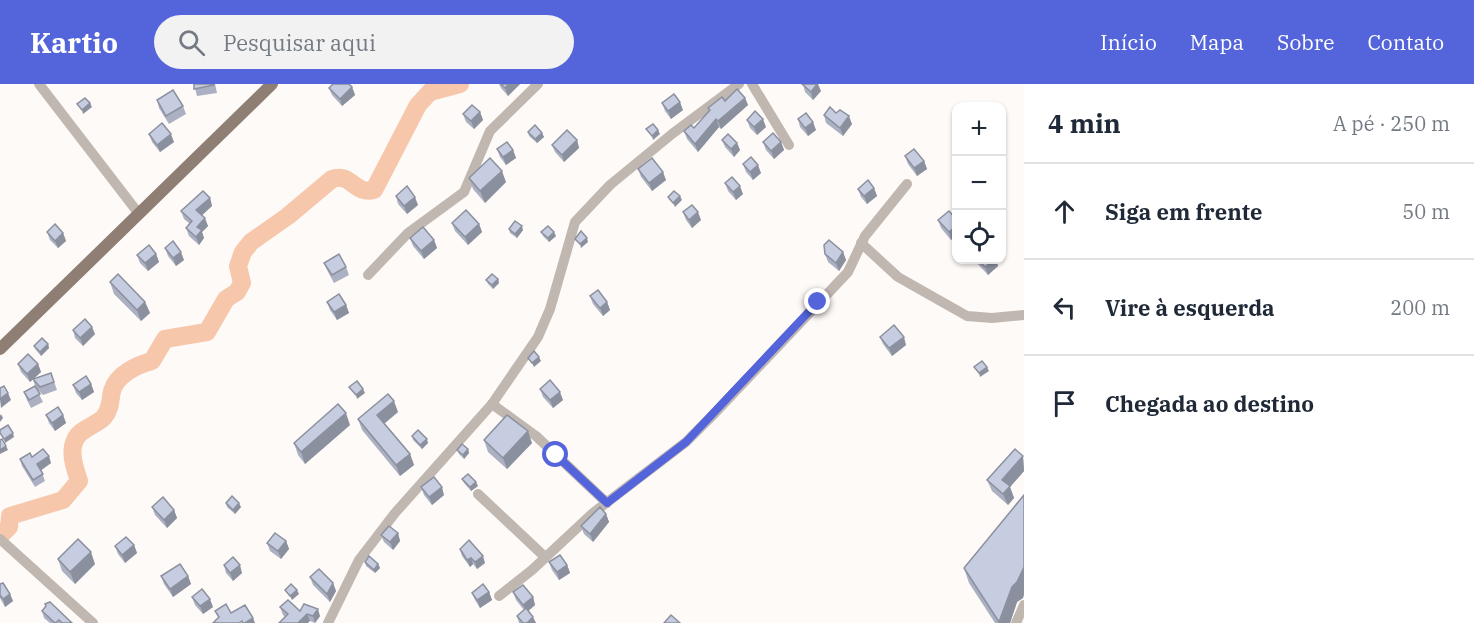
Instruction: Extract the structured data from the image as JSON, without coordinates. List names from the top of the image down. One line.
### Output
{"page":{"header":"Kartio","search":"Pesquisar aqui","nav":["Início","Mapa","Sobre","Contato"],"heading":["4 min","A pé · 250 m"],"map_buttons":["+","−"],"list":[["Siga em frente","50 m"],["Vire à esquerda","200 m"],"Chegada ao destino"]}}
